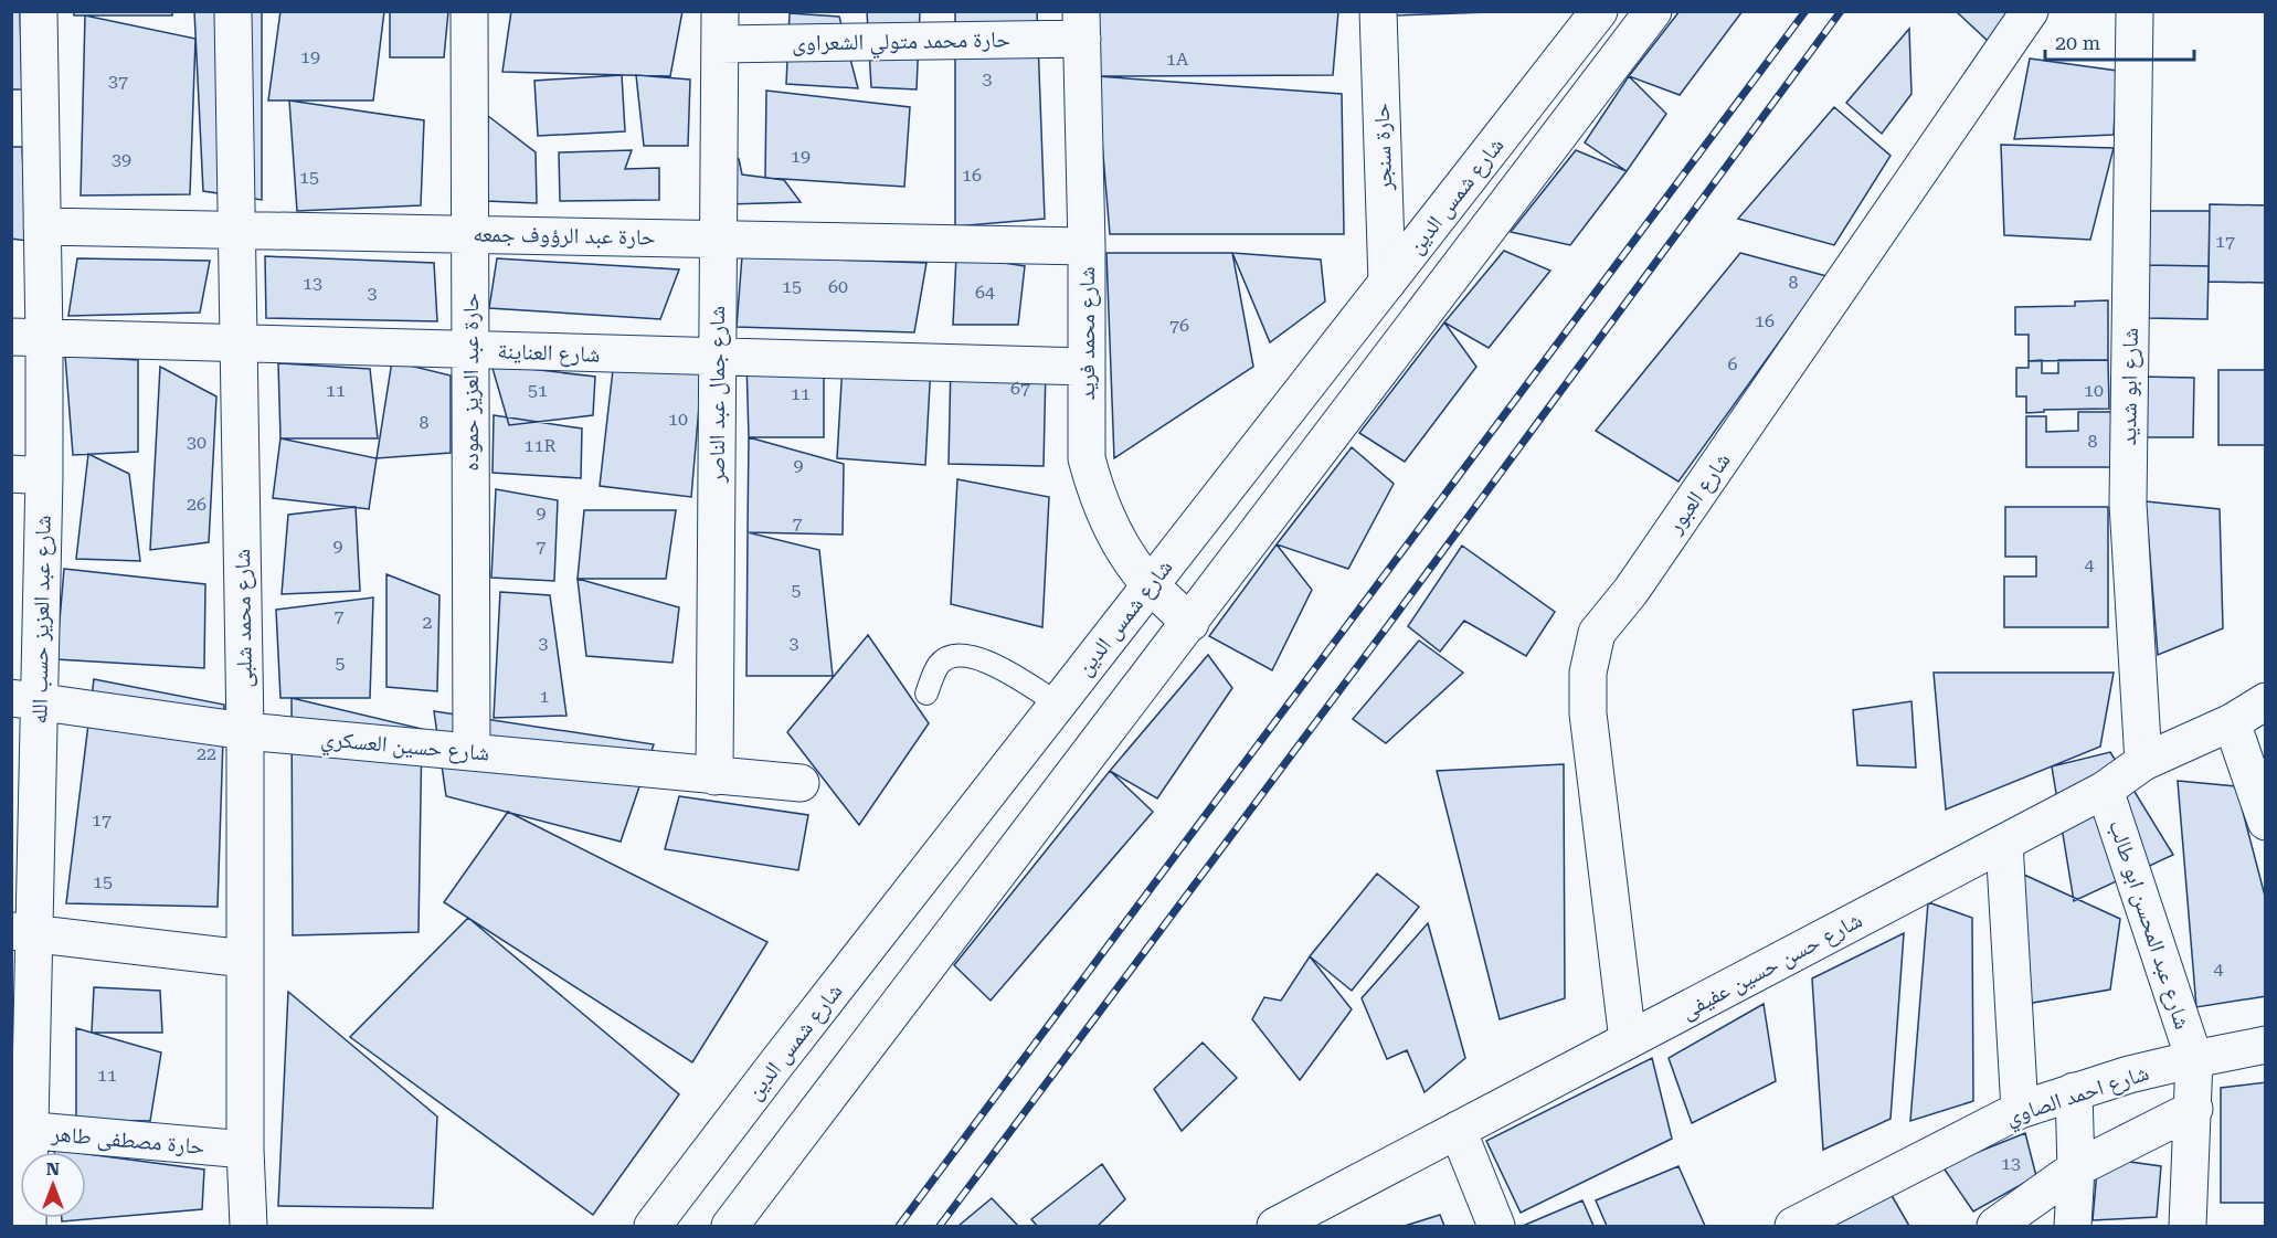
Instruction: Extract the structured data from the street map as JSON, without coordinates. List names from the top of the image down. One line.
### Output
{"streets":{"street":["حارة محمد متولي الشعراوى","حارة سنجر","شارع شمس الدين","حارة عبد الرؤوف جمعه","شارع محمد فريد","شارع العناينة","حارة عبد العزيز حموده","شارع ابو شديد","شارع جمال عبد الناصر","شارع العبور","شارع محمد شلبى","شارع عبد العزيز حسب الله","شارع حسين العسكري","شارع عبد المحسن ابو طالب","شارع حسن حسين عفيفى","شارع احمد الصاوي","حارة مصطفى طاهر"]},"crossings":[["حارة محمد متولي الشعراوى","شارع محمد فريد"],["حارة محمد متولي الشعراوى","شارع جمال عبد الناصر"],["حارة سنجر","شارع شمس الدين"],["شارع شمس الدين","شارع محمد فريد"],["حارة عبد الرؤوف جمعه","شارع محمد فريد"],["حارة عبد الرؤوف جمعه","حارة عبد العزيز حموده"],["حارة عبد الرؤوف جمعه","شارع جمال عبد الناصر"],["حارة عبد الرؤوف جمعه","شارع محمد شلبى"],["حارة عبد الرؤوف جمعه","شارع عبد العزيز حسب الله"],["شارع محمد فريد","شارع العناينة"],["شارع العناينة","حارة عبد العزيز حموده"],["شارع العناينة","شارع جمال عبد الناصر"],["شارع العناينة","شارع محمد شلبى"],["شارع العناينة","شارع عبد العزيز حسب الله"],["حارة عبد العزيز حموده","شارع حسين العسكري"],["شارع ابو شديد","شارع حسن حسين عفيفى"],["شارع جمال عبد الناصر","شارع حسين العسكري"],["شارع العبور","شارع حسن حسين عفيفى"],["شارع محمد شلبى","شارع حسين العسكري"],["شارع محمد شلبى","حارة مصطفى طاهر"],["شارع عبد العزيز حسب الله","شارع حسين العسكري"],["شارع عبد العزيز حسب الله","حارة مصطفى طاهر"],["شارع عبد المحسن ابو طالب","شارع حسن حسين عفيفى"],["شارع عبد المحسن ابو طالب","شارع احمد الصاوي"]],"house_numbers":["19","1A","3","37","19","39","16","15","17","8","13","15","60","64","3","16","76","6","67","11","51","10","11","10","8","8","30","11R","9","26","9","7","9","7","4","5","7","2","3","3","5","1","22","17","15","4","11","13"],"scale_bar":"20 m","north":"top"}
